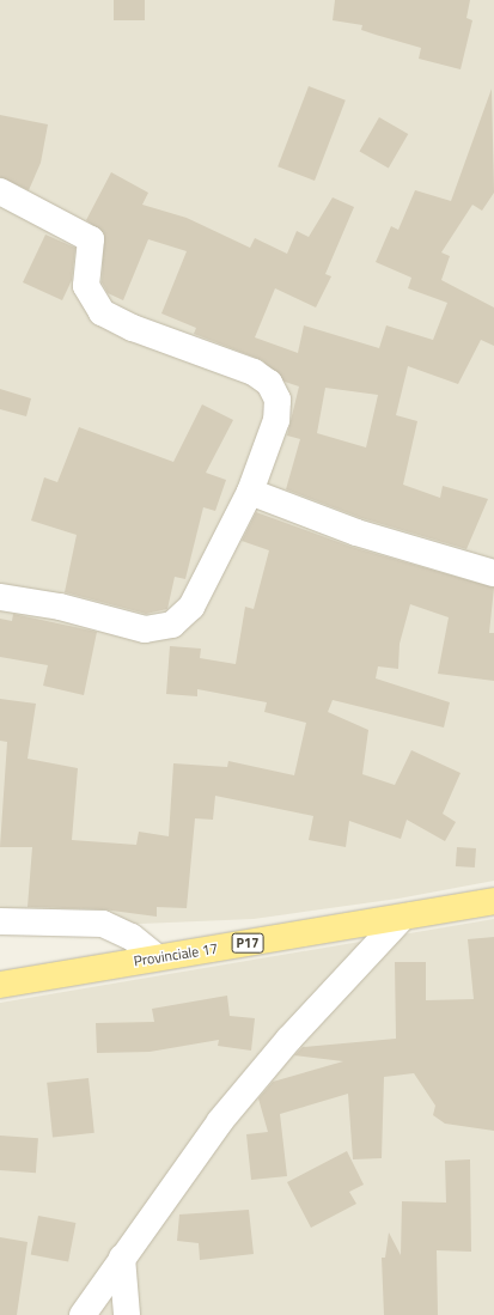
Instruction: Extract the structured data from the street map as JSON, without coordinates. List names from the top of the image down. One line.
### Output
{"streets":{"main road":["P17","Provinciale 17"]}}
